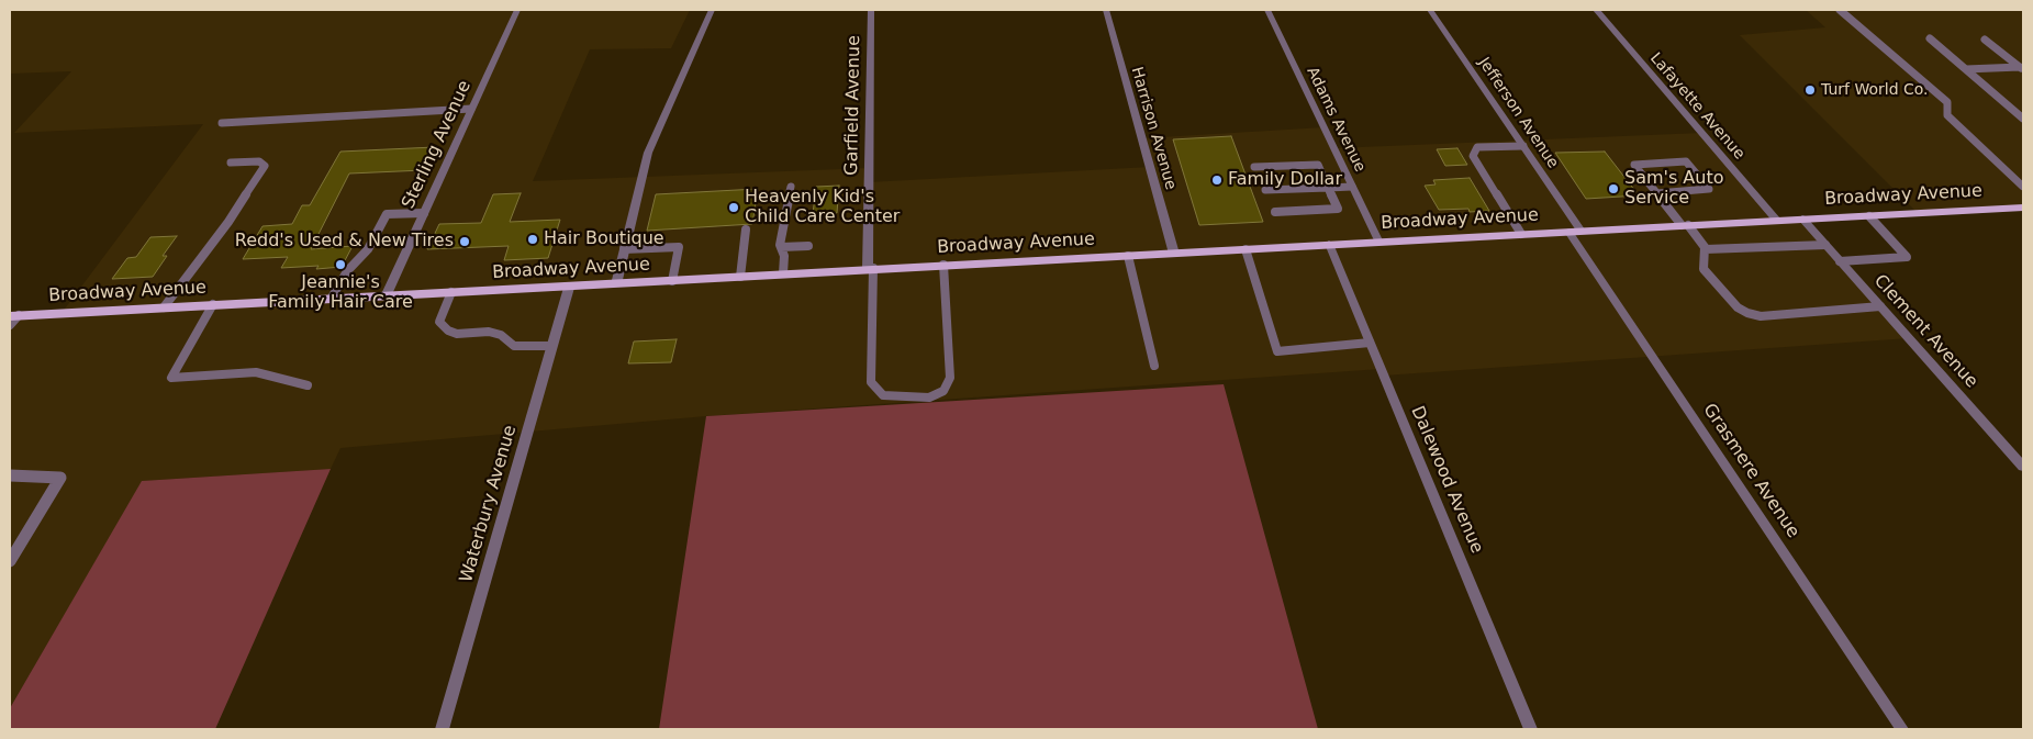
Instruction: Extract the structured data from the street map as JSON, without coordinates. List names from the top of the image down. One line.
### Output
{"streets":{"main road":["Broadway Avenue"],"street":["Garfield Avenue","Lafayette Avenue","Jefferson Avenue","Adams Avenue","Harrison Avenue","Sterling Avenue","Clement Avenue","Grasmere Avenue","Dalewood Avenue","Waterbury Avenue"]},"crossings":[["Garfield Avenue","Broadway Avenue"],["Lafayette Avenue","Broadway Avenue"],["Jefferson Avenue","Broadway Avenue"],["Jefferson Avenue","Grasmere Avenue"],["Adams Avenue","Broadway Avenue"],["Harrison Avenue","Broadway Avenue"],["Sterling Avenue","Broadway Avenue"],["Broadway Avenue","Clement Avenue"],["Broadway Avenue","Grasmere Avenue"],["Broadway Avenue","Dalewood Avenue"],["Broadway Avenue","Waterbury Avenue"]],"places":["Turf World Co.","Family Dollar","Sam's Auto Service","Heavenly Kid's Child Care Center","Hair Boutique","Redd's Used & New Tires","Jeannie's Family Hair Care"]}
